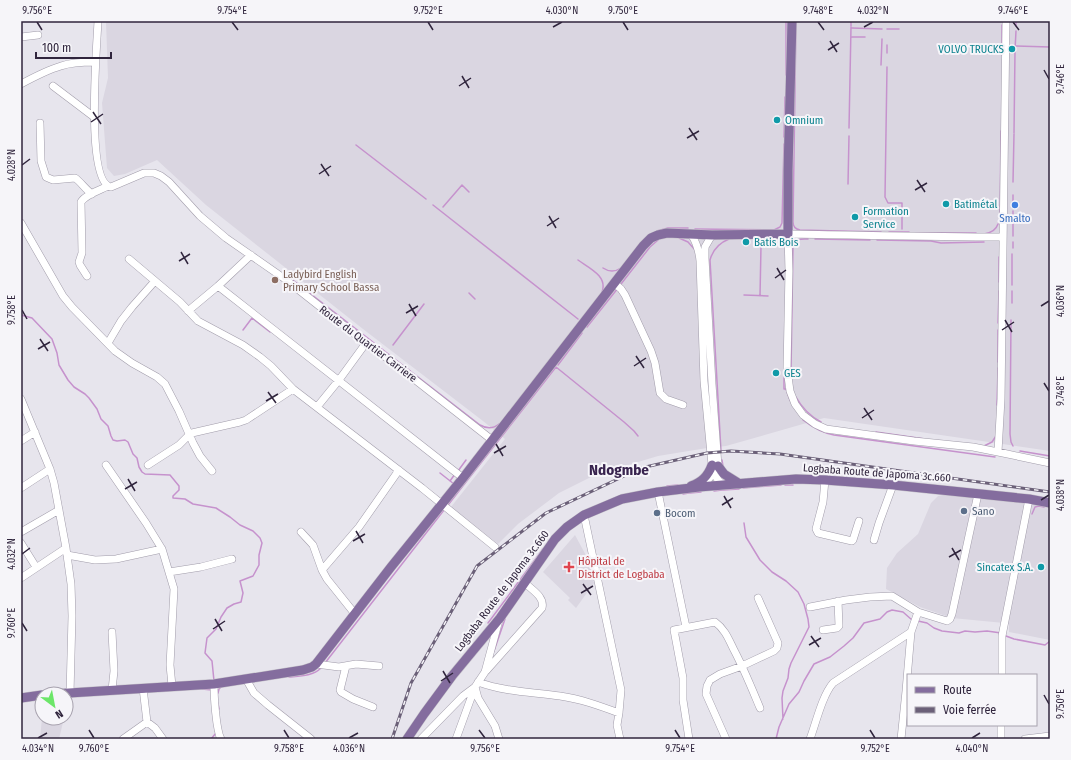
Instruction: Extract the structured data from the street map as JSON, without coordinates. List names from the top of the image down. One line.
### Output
{"streets":{"main road":["Logbaba Route de Japoma 3c.660"],"street":["Route du Quartier Carriere"]},"districts":["Ndogmbe"],"places":{"other":["VOLVO TRUCKS","Omnium","Batimétal","Smalto","Formation Service","Batis Bois","Ladybird English Primary School Bassa","GES","Sano","Bocom","Sincatex S.A."],"health":["Hôpital de District de Logbaba"]},"legend":["Route","Voie ferrée"],"scale_bar":"100 m","north":"bottom right","coordinates":["9.756°E","9.754°E","9.752°E","4.030°N","9.750°E","9.748°E","4.032°N","9.746°E","4.028°N","4.036°N","9.758°E","4.038°N","9.760°E","4.034°N","4.040°N"]}
